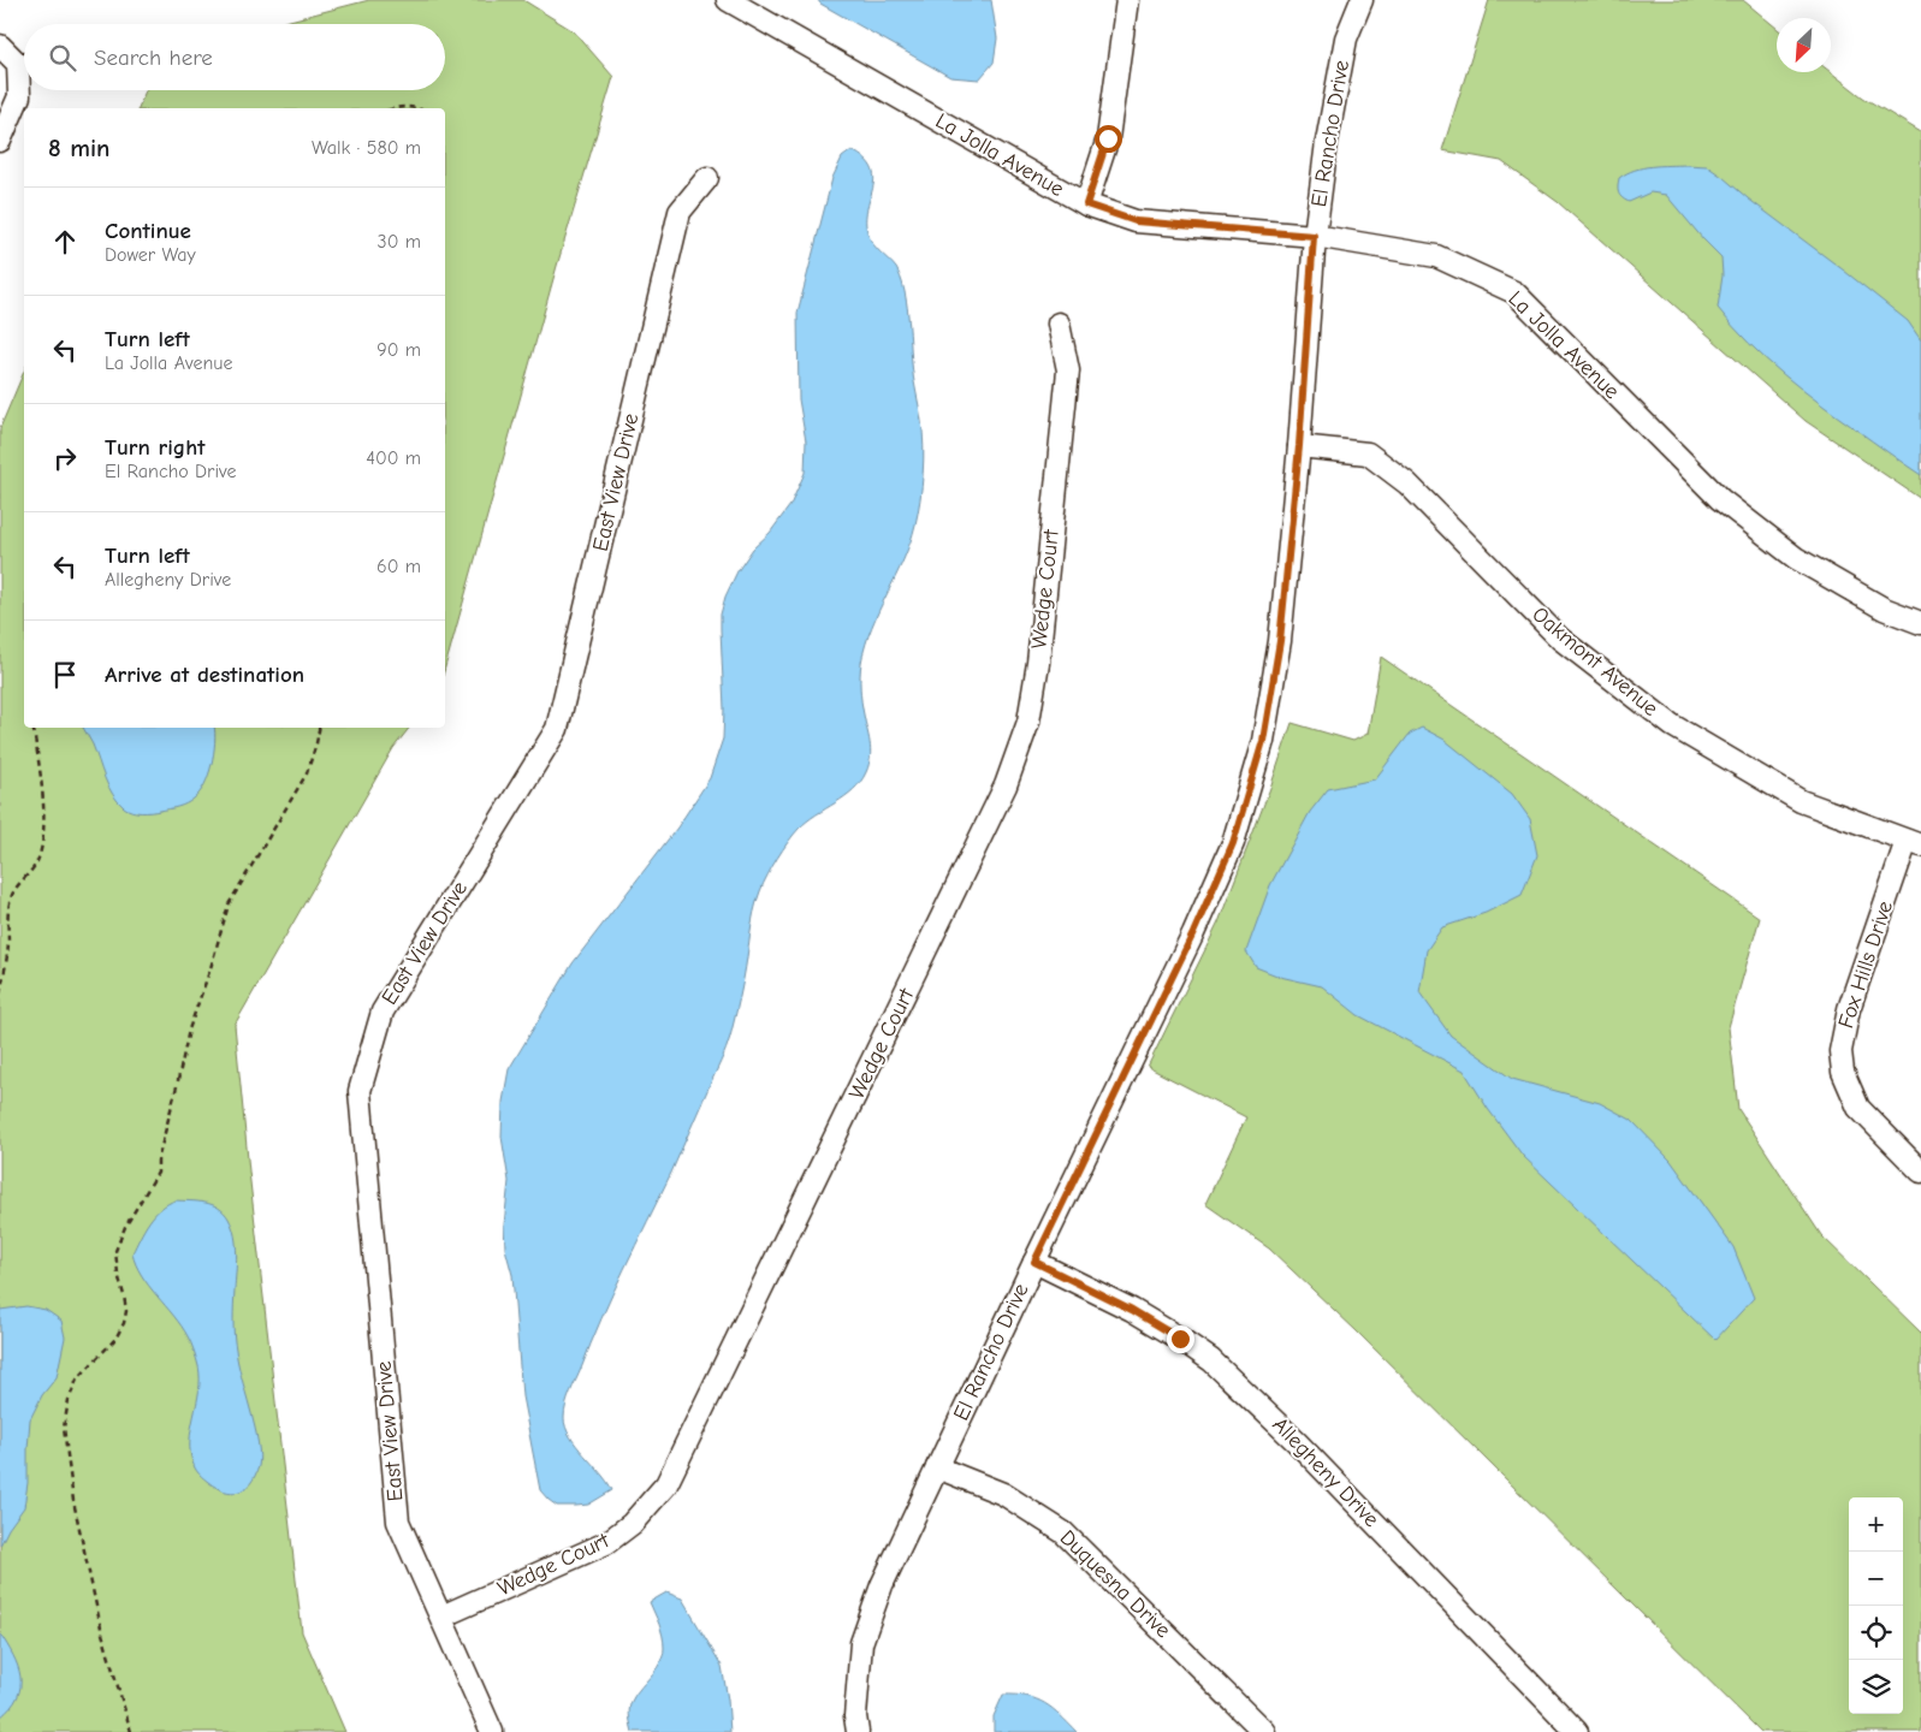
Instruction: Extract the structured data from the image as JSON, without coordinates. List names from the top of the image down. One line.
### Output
{"streets":{"street":["El Rancho Drive","La Jolla Avenue","East View Drive","Wedge Court","Oakmont Avenue","Fox Hills Drive","Allegheny Drive","Duquesna Drive"]},"crossings":[["El Rancho Drive","La Jolla Avenue"],["El Rancho Drive","Oakmont Avenue"],["El Rancho Drive","Allegheny Drive"],["El Rancho Drive","Duquesna Drive"],["East View Drive","Wedge Court"],["Oakmont Avenue","Fox Hills Drive"]],"north":"bottom left","page":{"search":"Search here","heading":["8 min","Walk · 580 m"],"list":[["Continue","Dower Way","30 m"],["Turn left","La Jolla Avenue","90 m"],["Turn right","El Rancho Drive","400 m"],["Turn left","Allegheny Drive","60 m"],"Arrive at destination"],"map_buttons":["+","−"]}}
